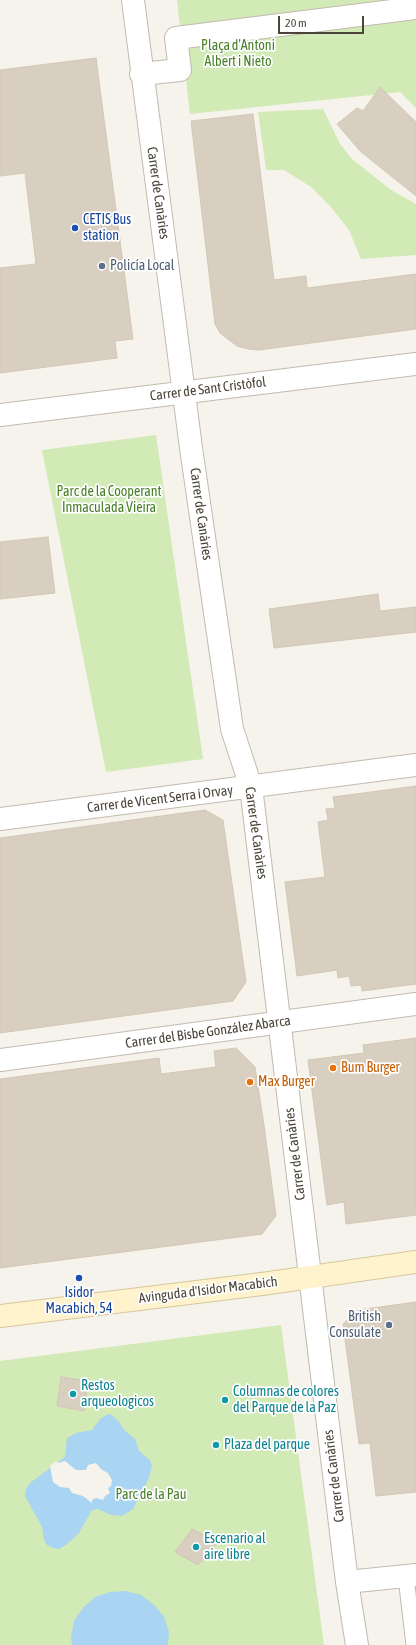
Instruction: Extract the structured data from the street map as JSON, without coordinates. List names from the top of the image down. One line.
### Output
{"streets":{"street":["Carrer de Canàries","Carrer de Sant Cristòfol","Carrer de Vicent Serra i Orvay","Carrer del Bisbe González Abarca","Avinguda d'Isidor Macabich"]},"crossings":[["Carrer de Canàries","Carrer de Sant Cristòfol"],["Carrer de Canàries","Carrer de Vicent Serra i Orvay"],["Carrer de Canàries","Carrer del Bisbe González Abarca"],["Carrer de Canàries","Avinguda d'Isidor Macabich"]],"parks":["Plaça d'Antoni Albert i Nieto","Parc de la Cooperant Inmaculada Vieira","Parc de la Pau"],"places":["CETIS Bus station","Policía Local","Bum Burger","Max Burger","Isidor Macabich, 54","British Consulate","Restos arqueologicos","Columnas de colores del Parque de la Paz","Plaza del parque","Escenario al aire libre"],"scale_bar":"20 m"}
